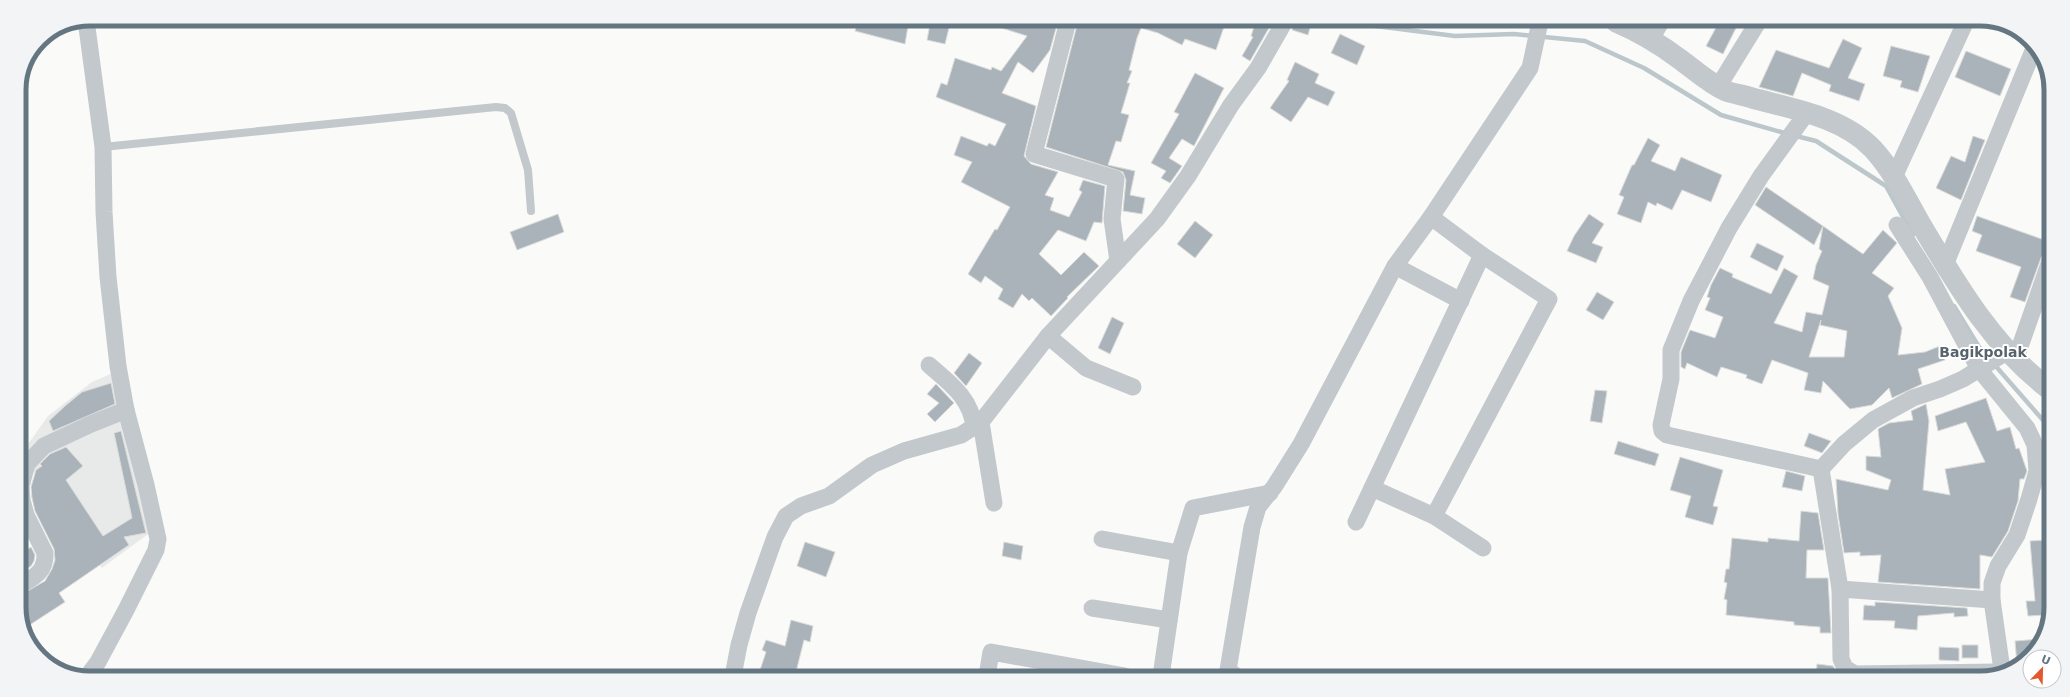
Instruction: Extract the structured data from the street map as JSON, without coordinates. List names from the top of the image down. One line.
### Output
{"districts":["Bagikpolak"],"north":"top right"}
